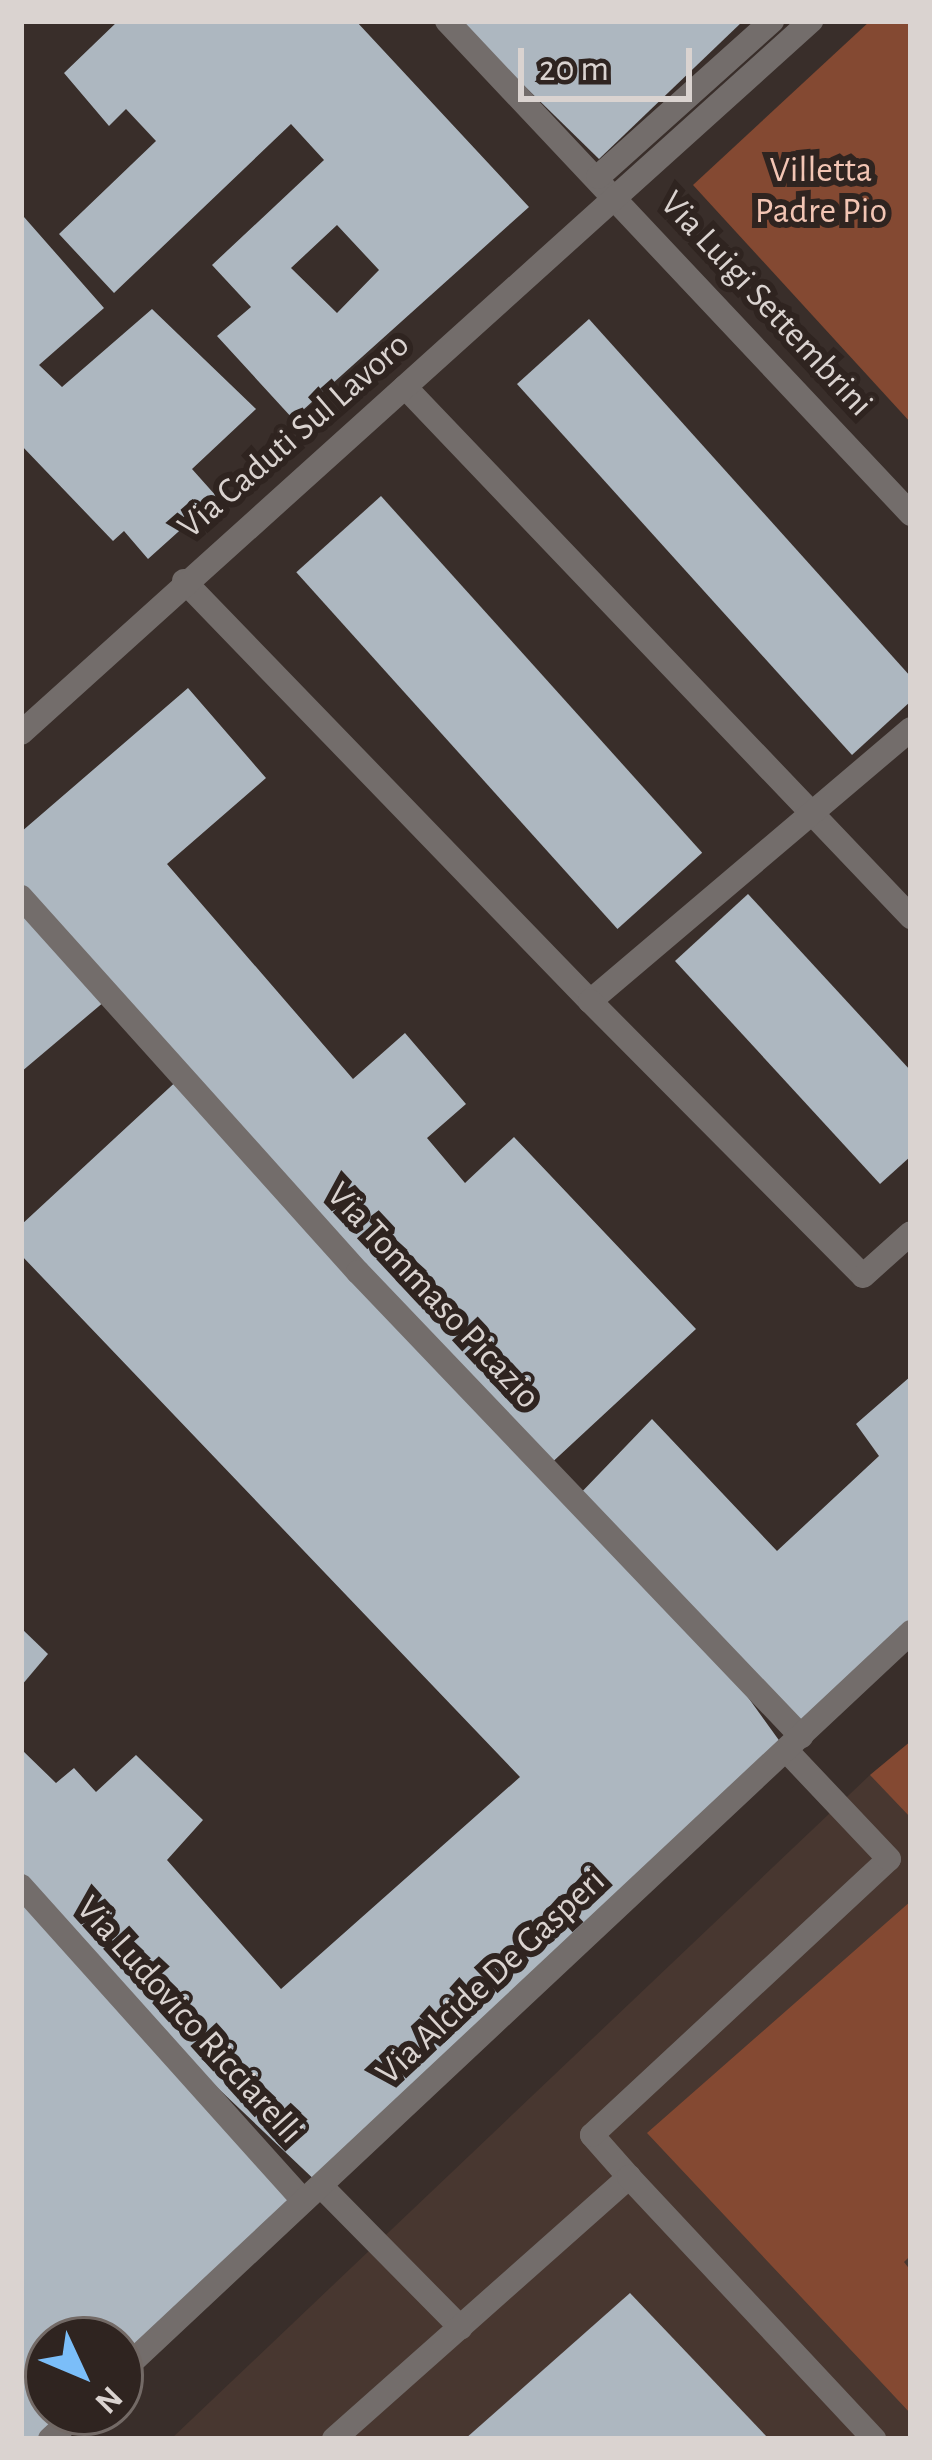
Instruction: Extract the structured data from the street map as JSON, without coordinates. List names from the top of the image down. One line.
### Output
{"streets":{"street":["Via Luigi Settembrini","Via Caduti Sul Lavoro","Via Tommaso Picazio","Via Alcide De Gasperi","Via Ludovico Ricciarelli"]},"crossings":[["Via Luigi Settembrini","Via Caduti Sul Lavoro"],["Via Tommaso Picazio","Via Alcide De Gasperi"],["Via Alcide De Gasperi","Via Ludovico Ricciarelli"]],"parks":["Villetta Padre Pio"],"scale_bar":"20 m","north":"bottom right"}
